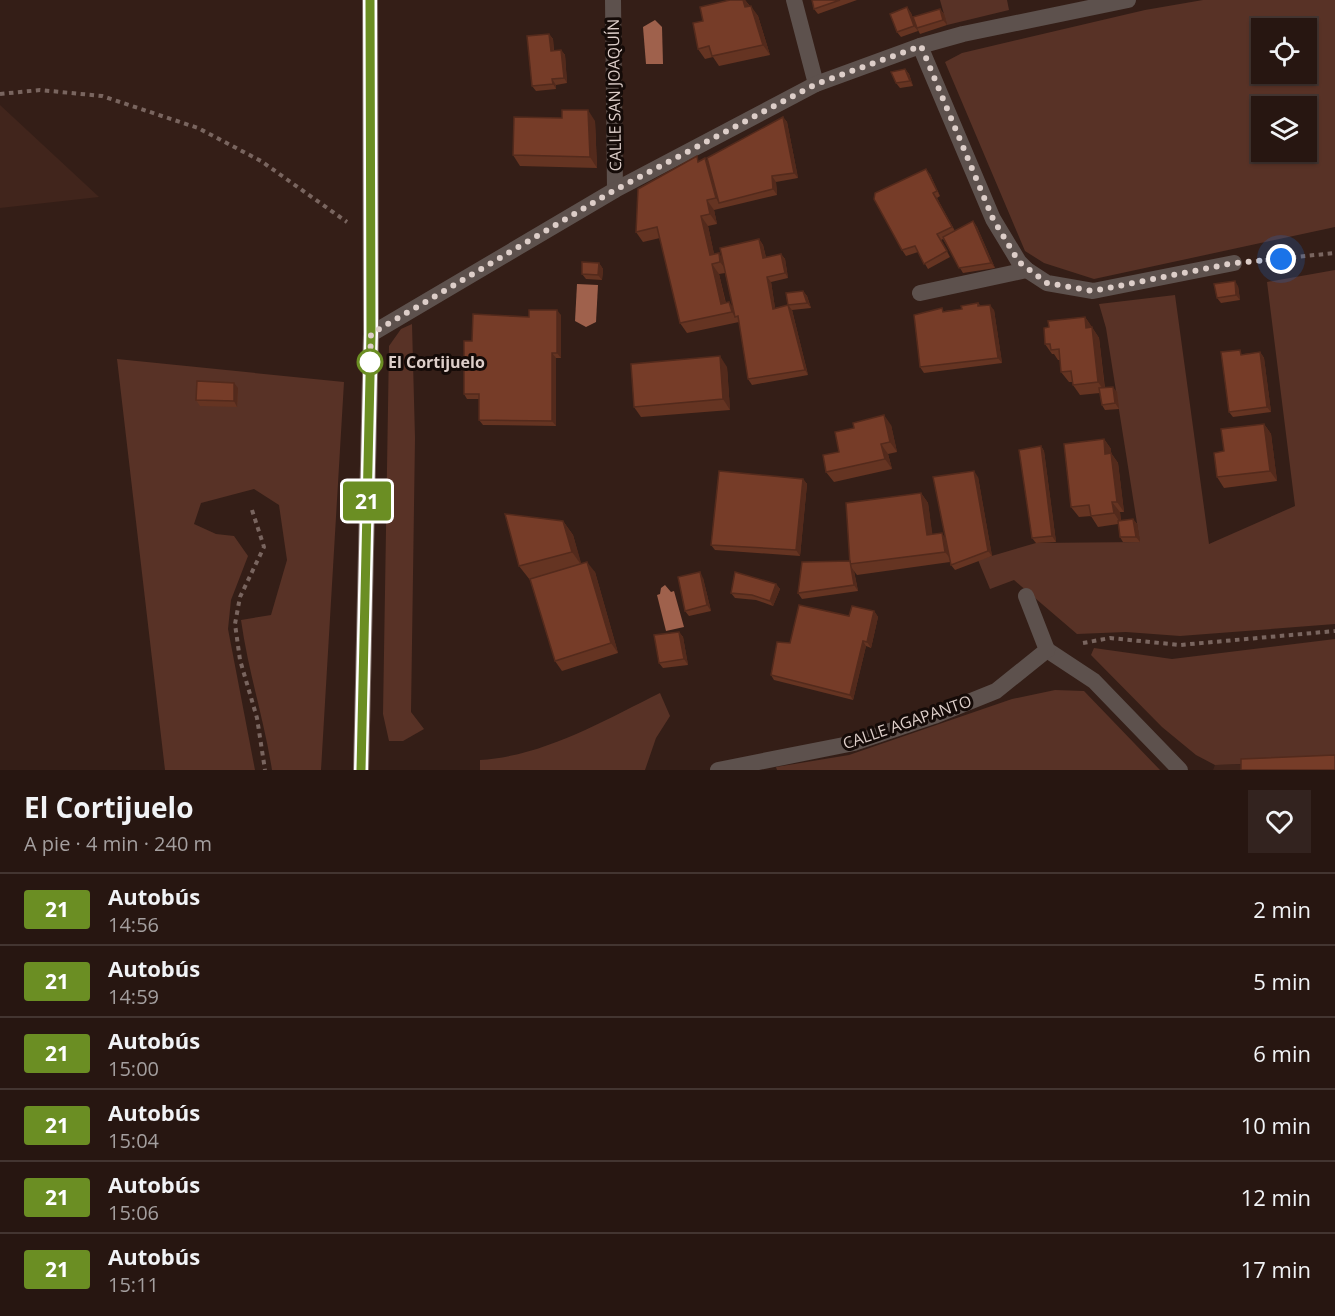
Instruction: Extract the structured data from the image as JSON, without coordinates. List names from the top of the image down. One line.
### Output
{"streets":{"street":["CALLE SAN JOAQUÍN","CALLE AGAPANTO"]},"places":["El Cortijuelo"],"lines":["bus line 21"],"page":{"on_map":"21","heading":["El Cortijuelo","A pie · 4 min · 240 m"],"list":[{"mark":"21","name":"Autobús","note":"14:56","value":"2 min"},{"mark":"21","name":"Autobús","note":"14:59","value":"5 min"},{"mark":"21","name":"Autobús","note":"15:00","value":"6 min"},{"mark":"21","name":"Autobús","note":"15:04","value":"10 min"},{"mark":"21","name":"Autobús","note":"15:06","value":"12 min"},{"mark":"21","name":"Autobús","note":"15:11","value":"17 min"}]}}
